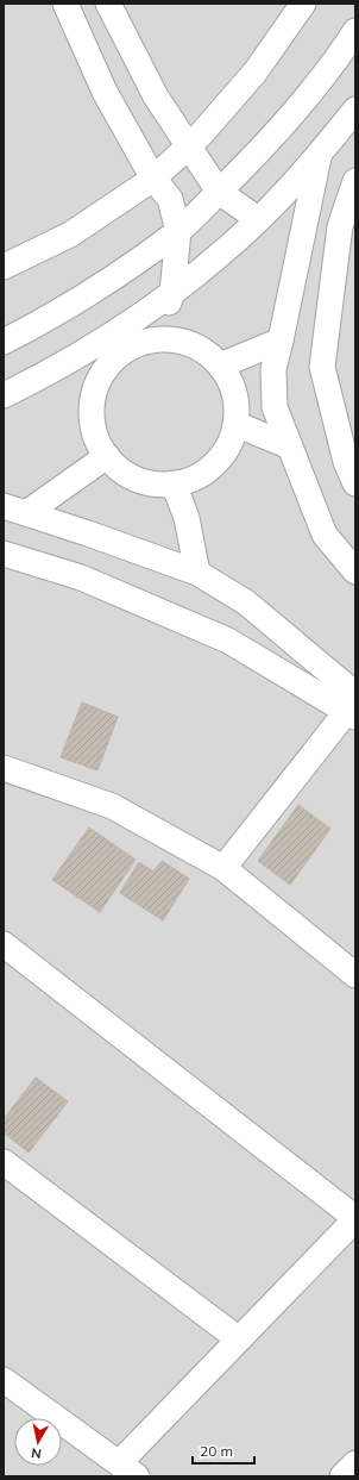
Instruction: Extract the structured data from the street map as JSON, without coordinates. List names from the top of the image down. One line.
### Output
{"scale_bar":"20 m","north":"bottom"}
